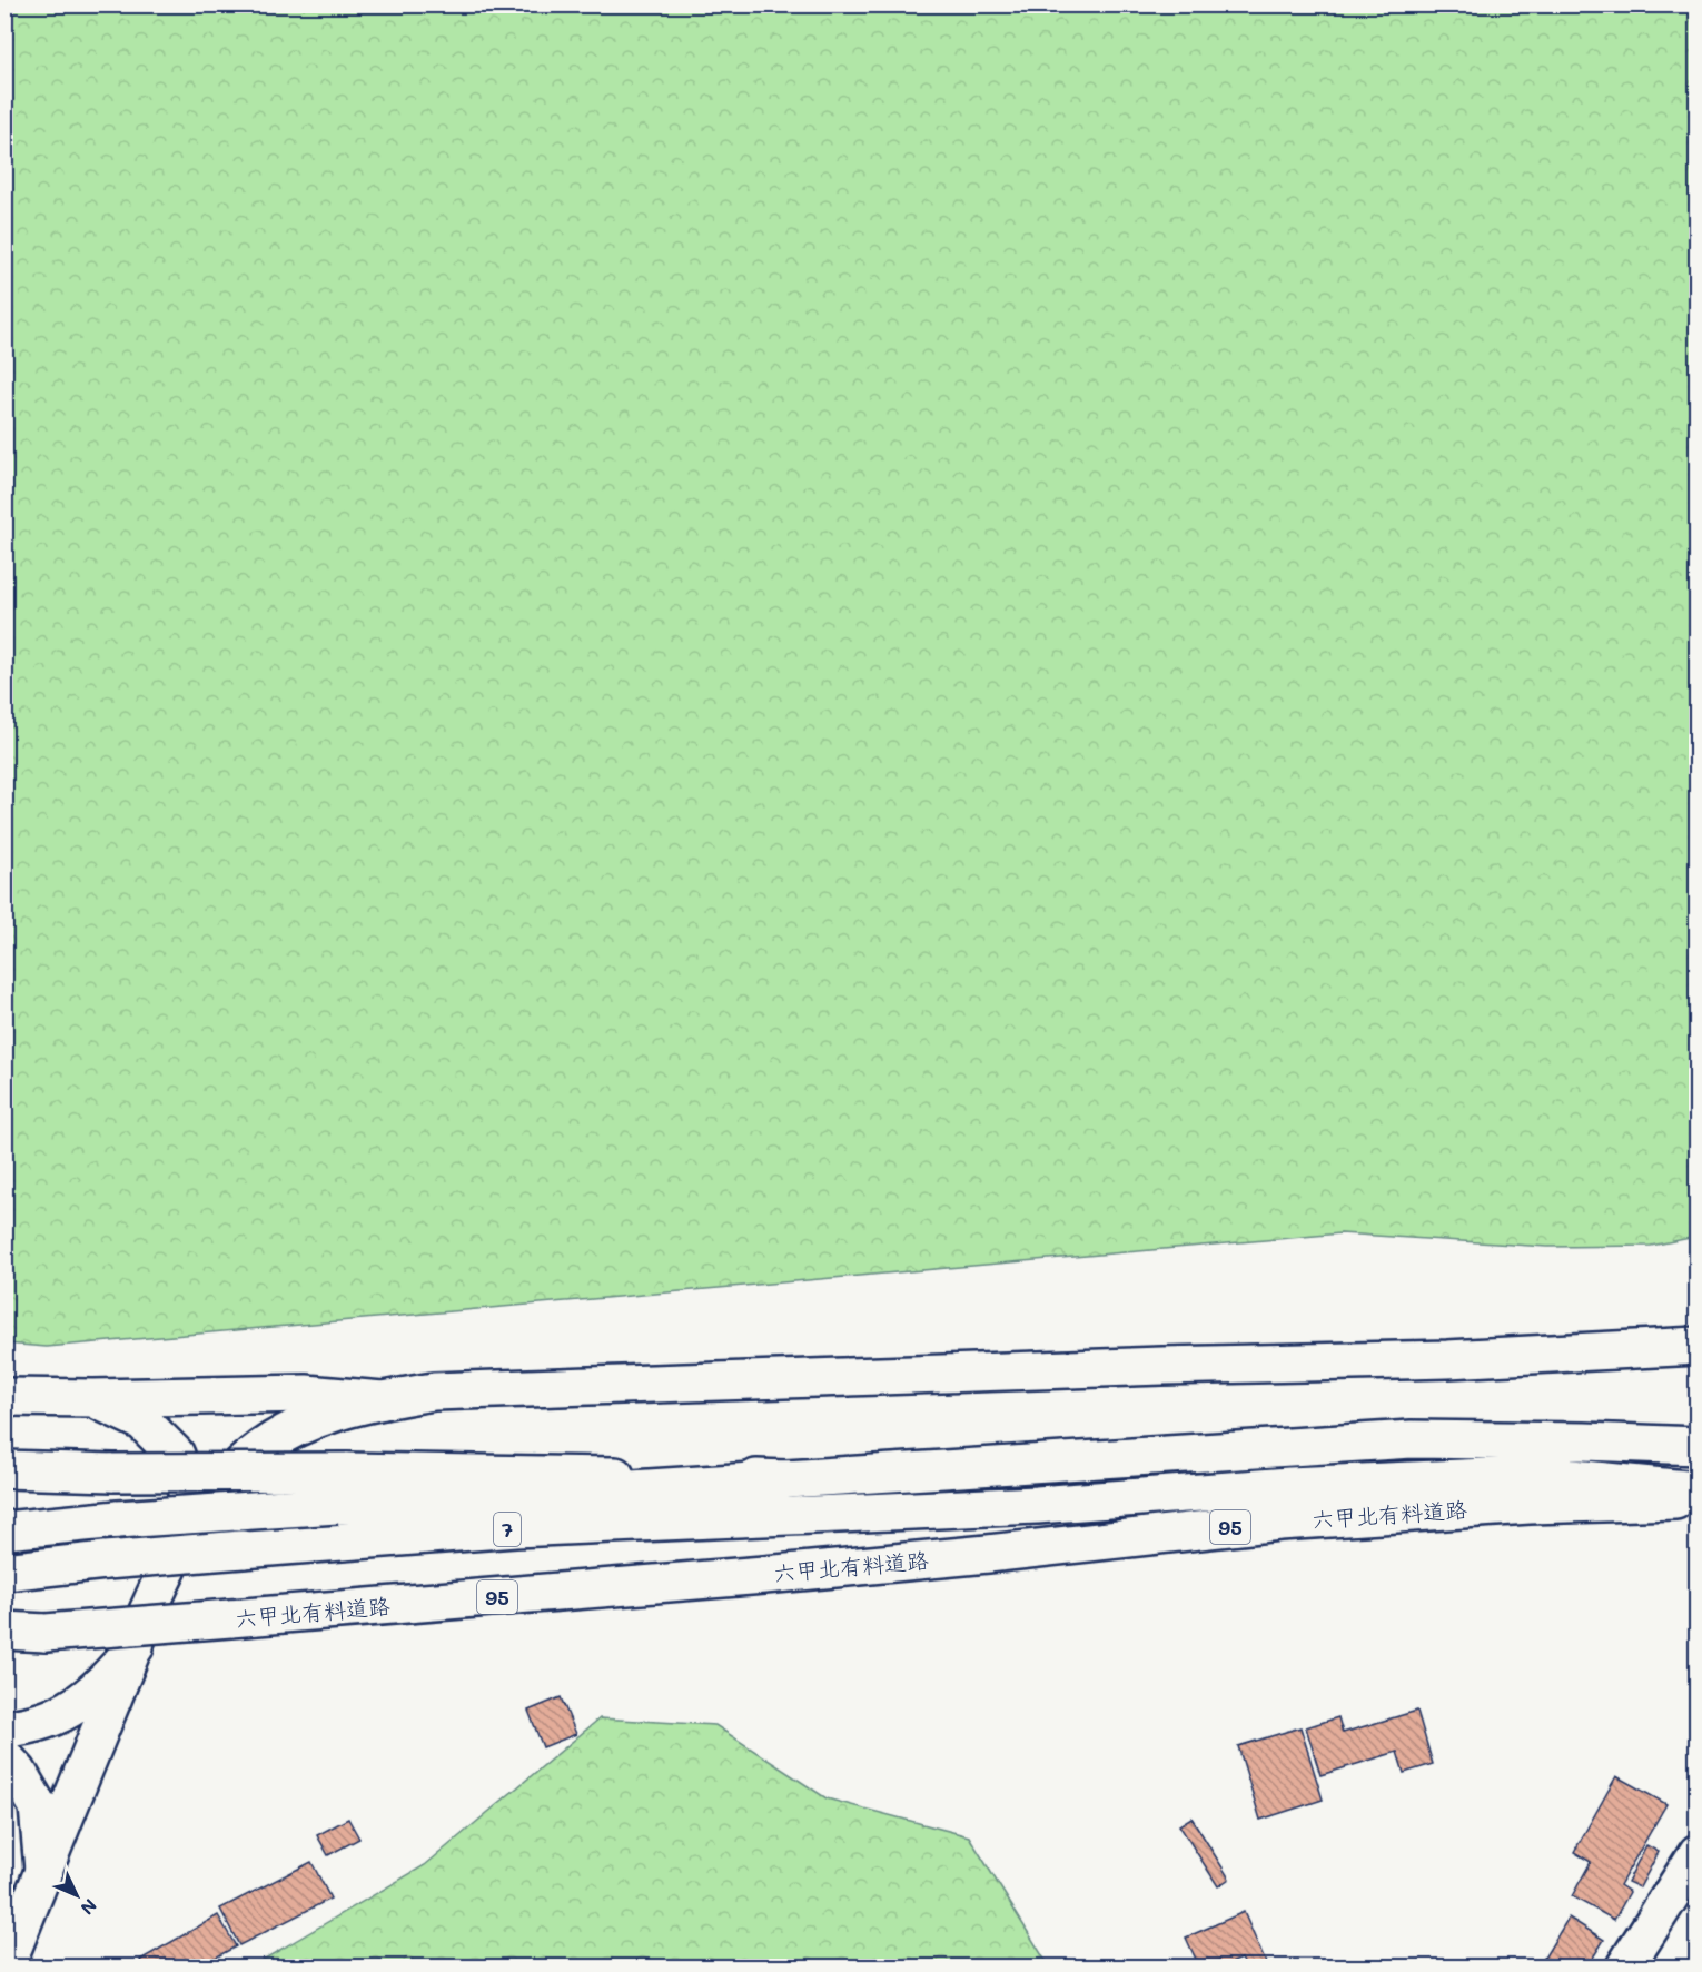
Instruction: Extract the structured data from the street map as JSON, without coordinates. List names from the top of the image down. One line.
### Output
{"streets":{"main road":["六甲北有料道路","95","7"]},"north":"bottom right"}
